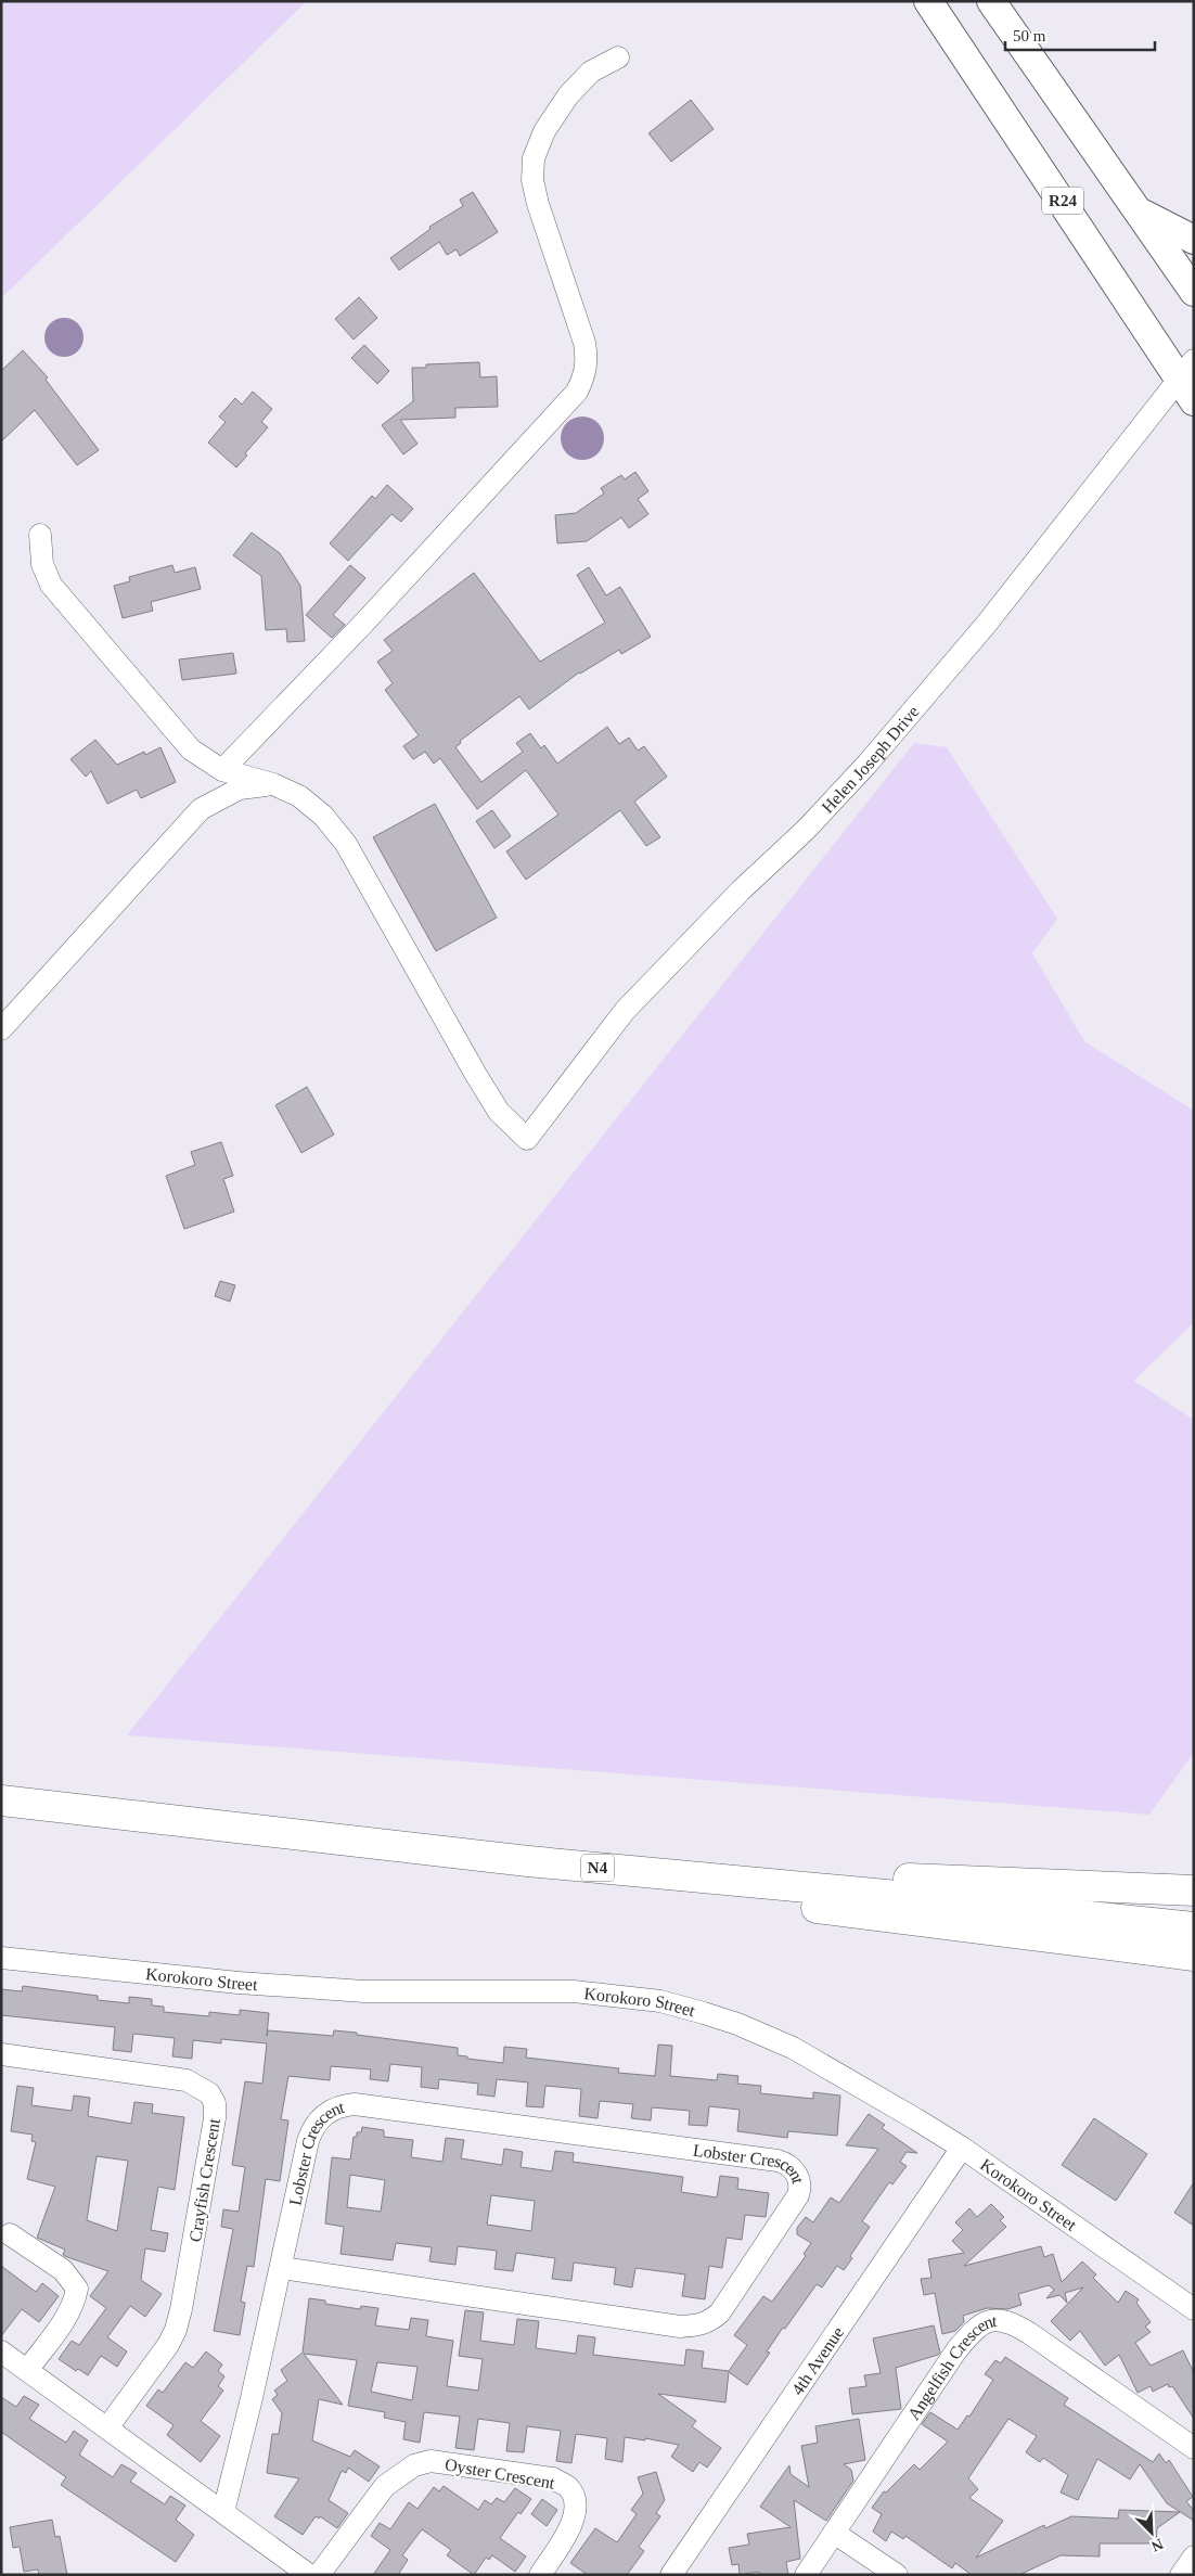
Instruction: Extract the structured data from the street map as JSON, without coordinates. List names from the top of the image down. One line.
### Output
{"streets":{"highway":["N4"],"main road":["R24"],"street":["Helen Joseph Drive","Korokoro Street","Lobster Crescent","Crayfish Crescent","4th Avenue","Angelfish Crescent","Oyster Crescent"]},"crossings":[["R24","Helen Joseph Drive"],["Korokoro Street","4th Avenue"]],"scale_bar":"50 m","north":"bottom right"}
